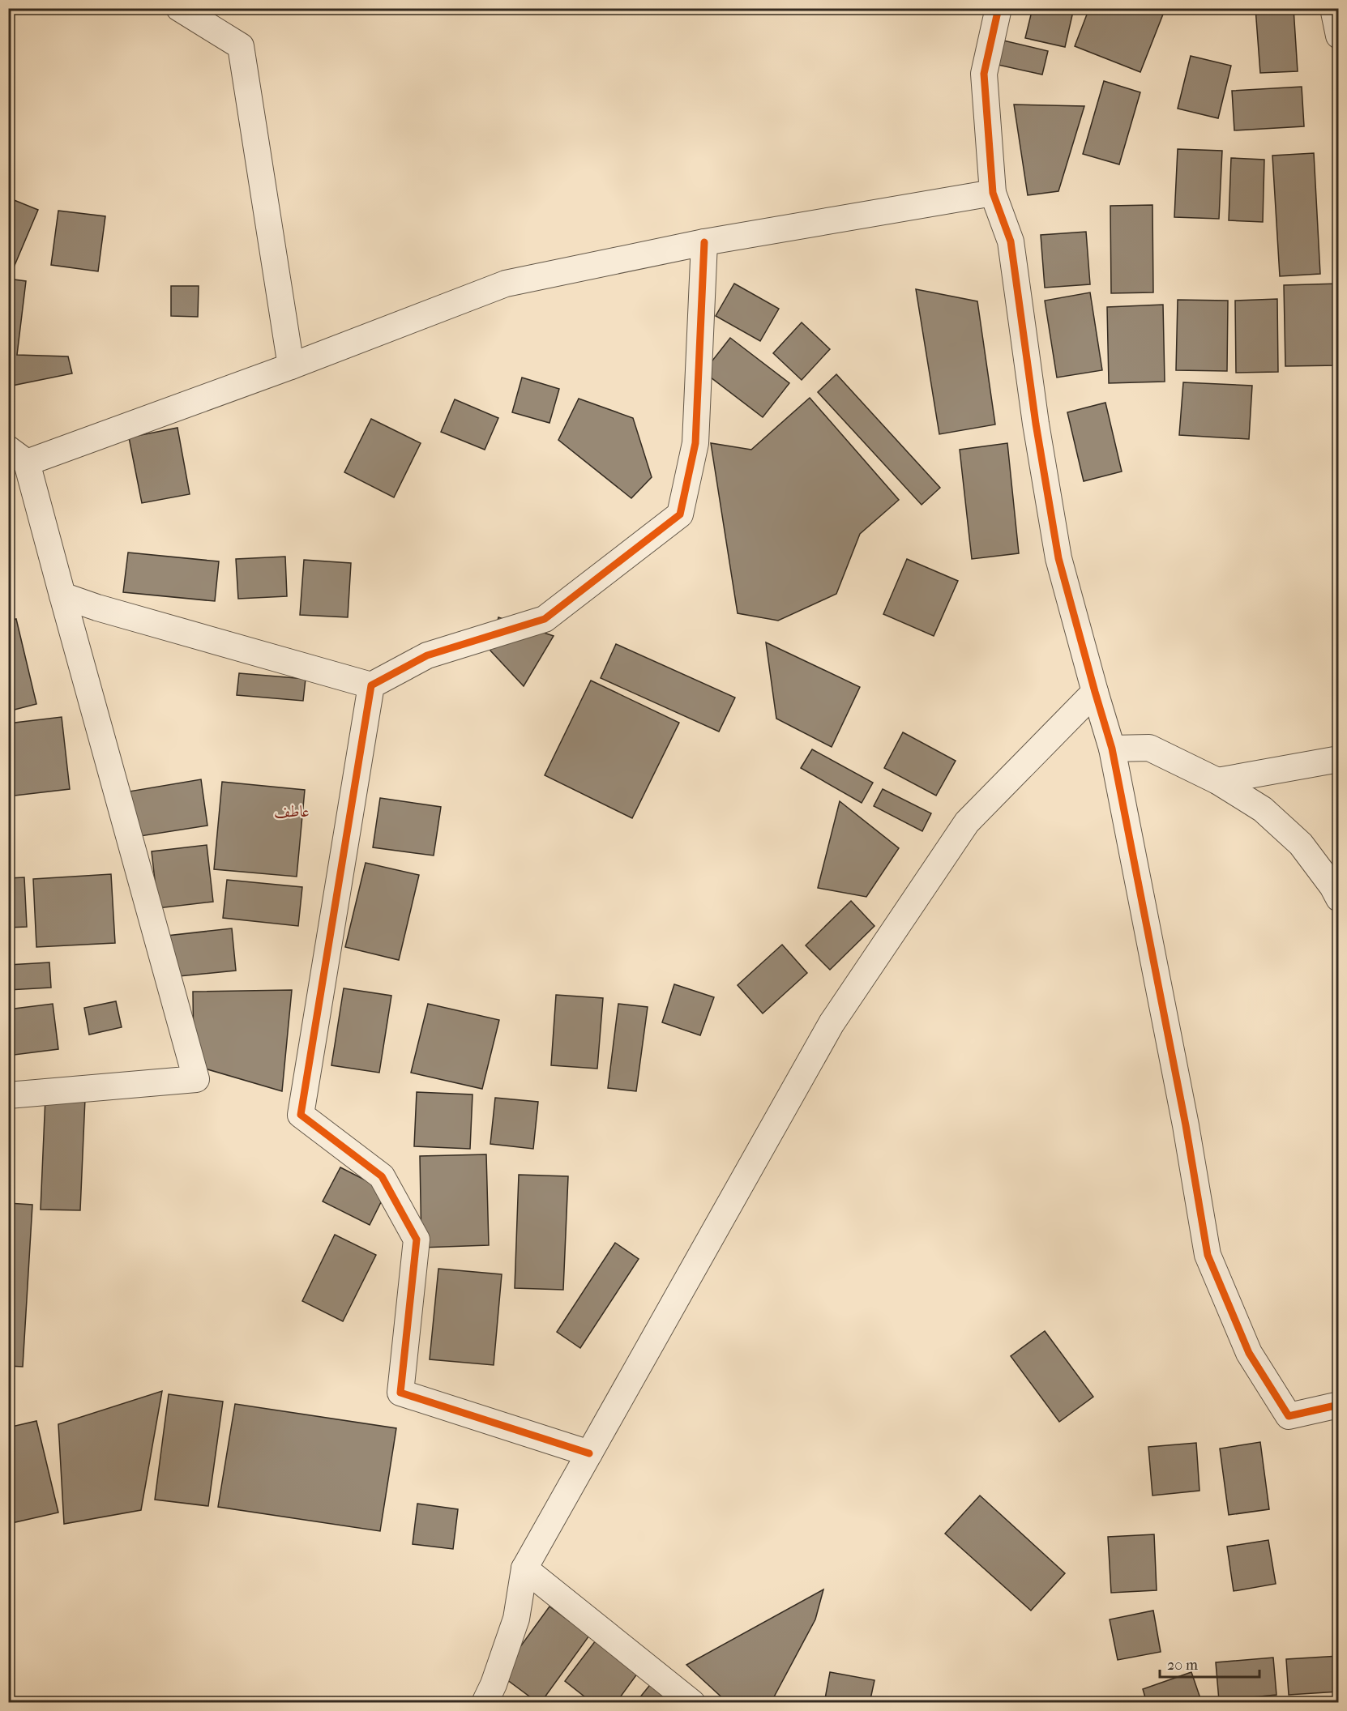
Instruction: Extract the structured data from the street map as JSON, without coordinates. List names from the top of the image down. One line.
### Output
{"districts":["عاطف"],"scale_bar":"20 m"}
